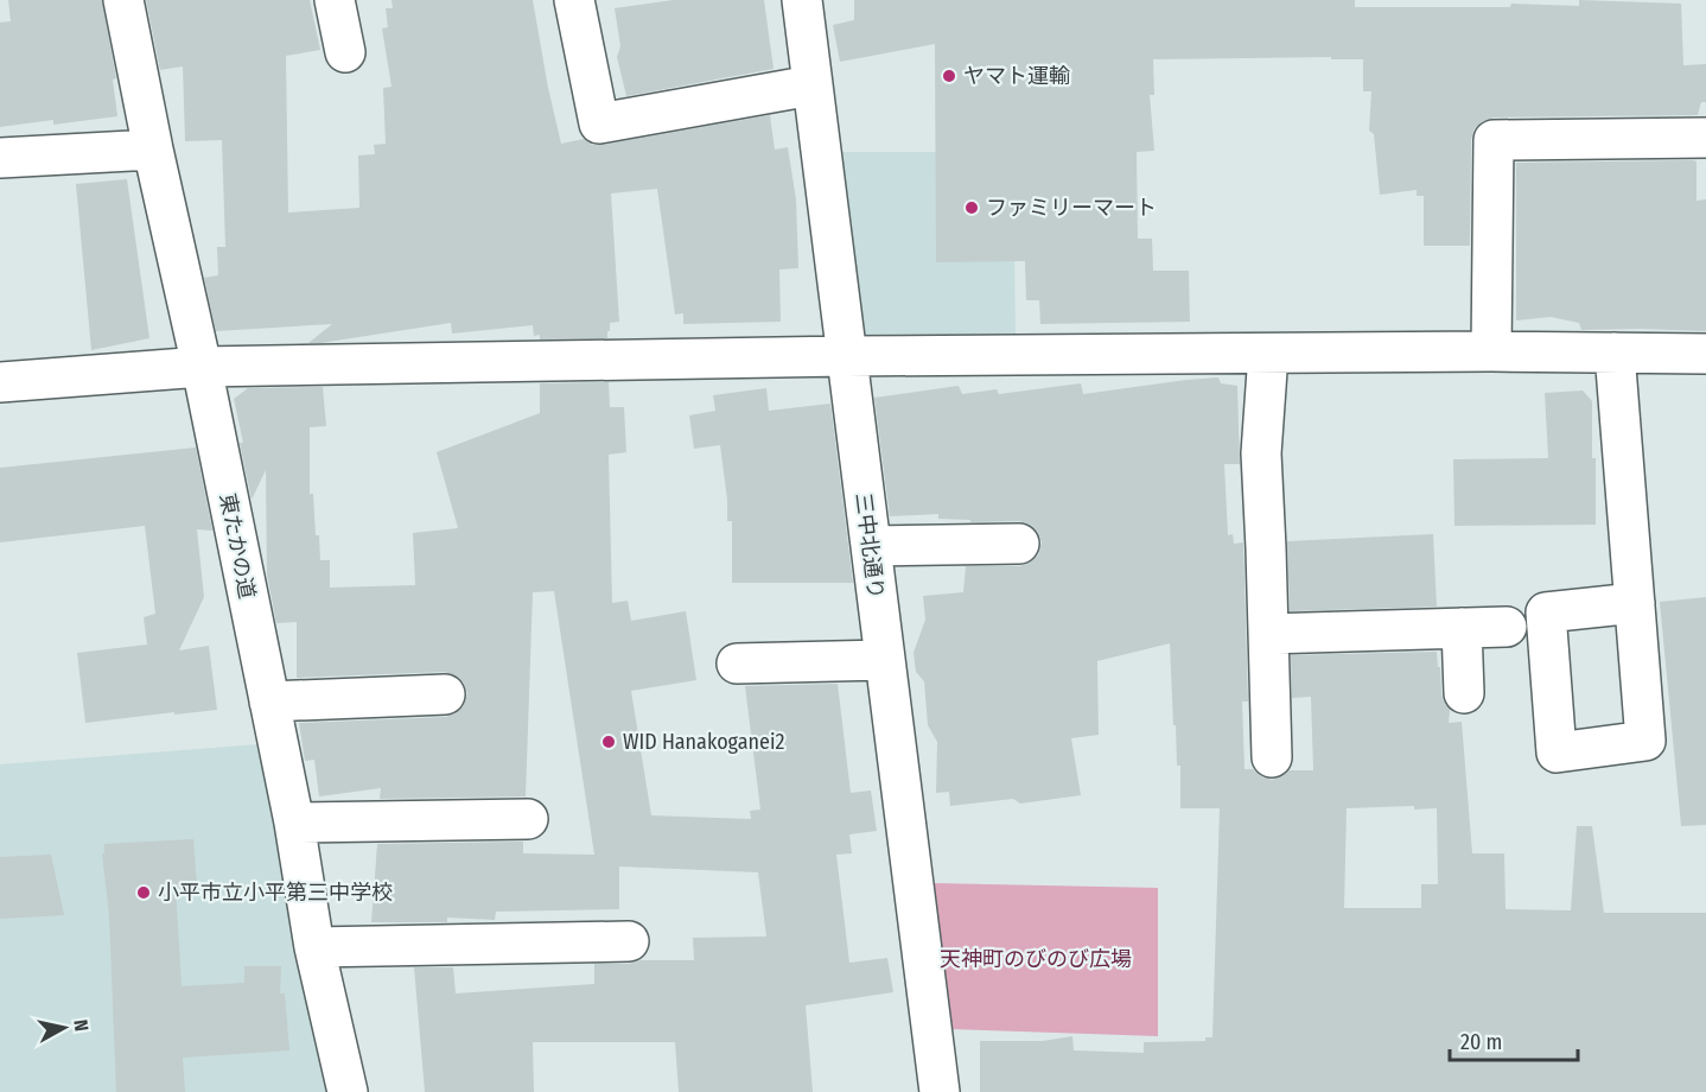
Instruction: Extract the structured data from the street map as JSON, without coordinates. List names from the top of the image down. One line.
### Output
{"streets":{"street":["東たかの道","三中北通り"]},"parks":["天神町のびのび広場"],"places":["ヤマト運輸","ファミリーマート","WID Hanakoganei2","小平市立小平第三中学校"],"scale_bar":"20 m","north":"right"}
